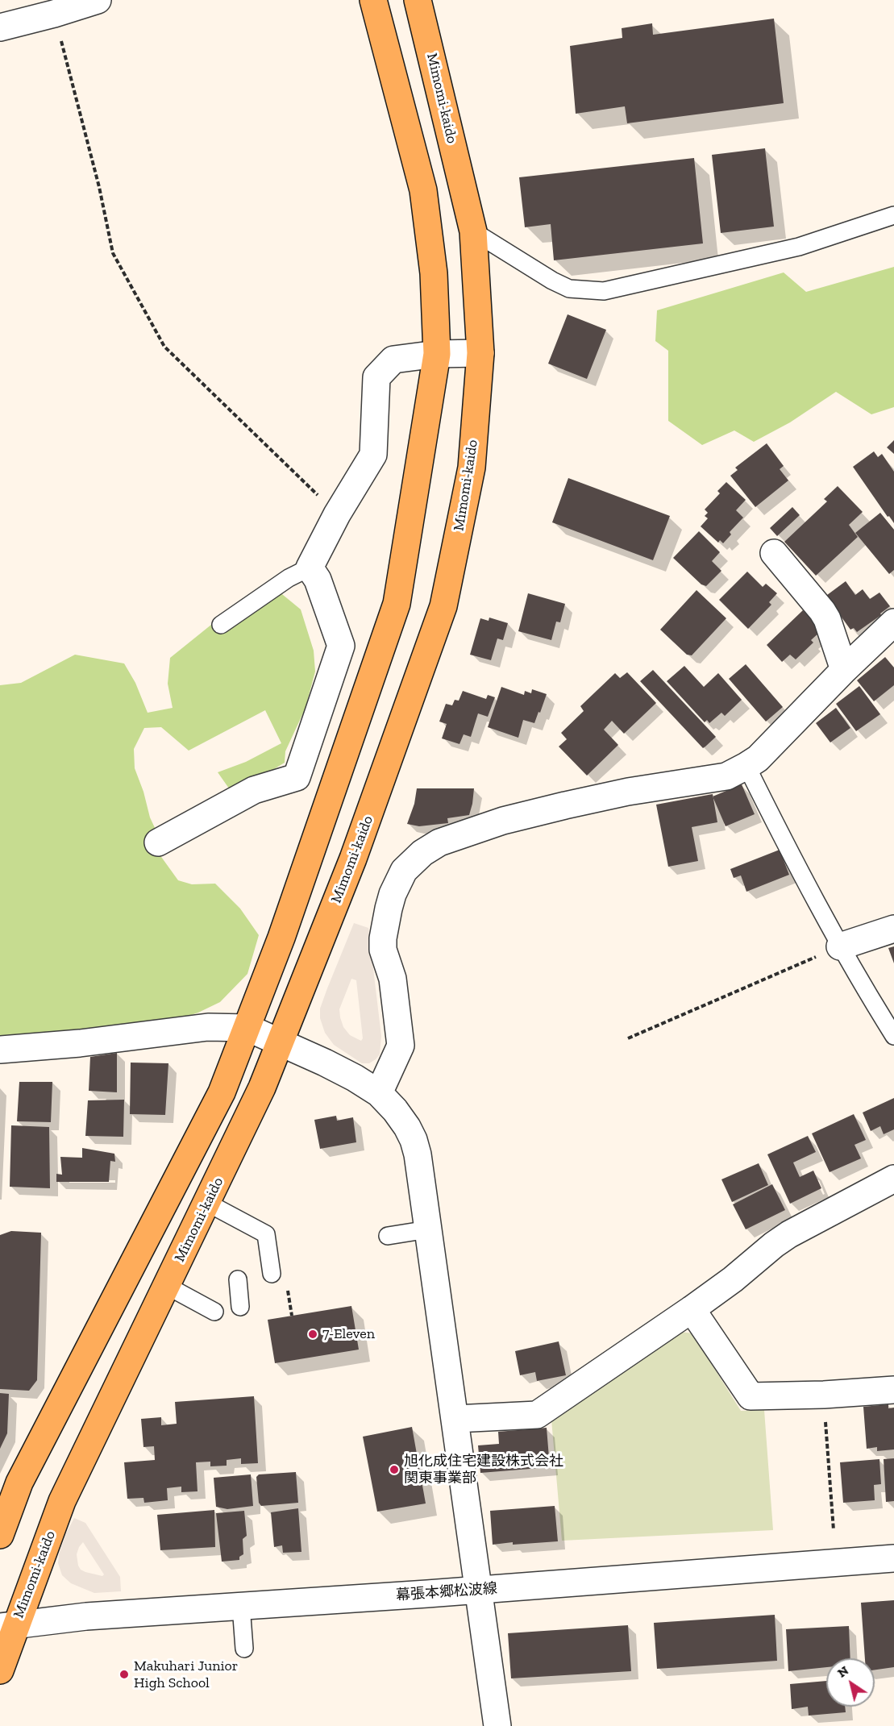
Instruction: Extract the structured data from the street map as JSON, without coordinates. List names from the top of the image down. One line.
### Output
{"streets":{"main road":["Mimomi-kaido"],"street":["幕張本郷松波線"]},"crossings":[["Mimomi-kaido","幕張本郷松波線"]],"places":["7-Eleven","旭化成住宅建設株式会社 関東事業部","Makuhari Junior High School"],"north":"top left"}
